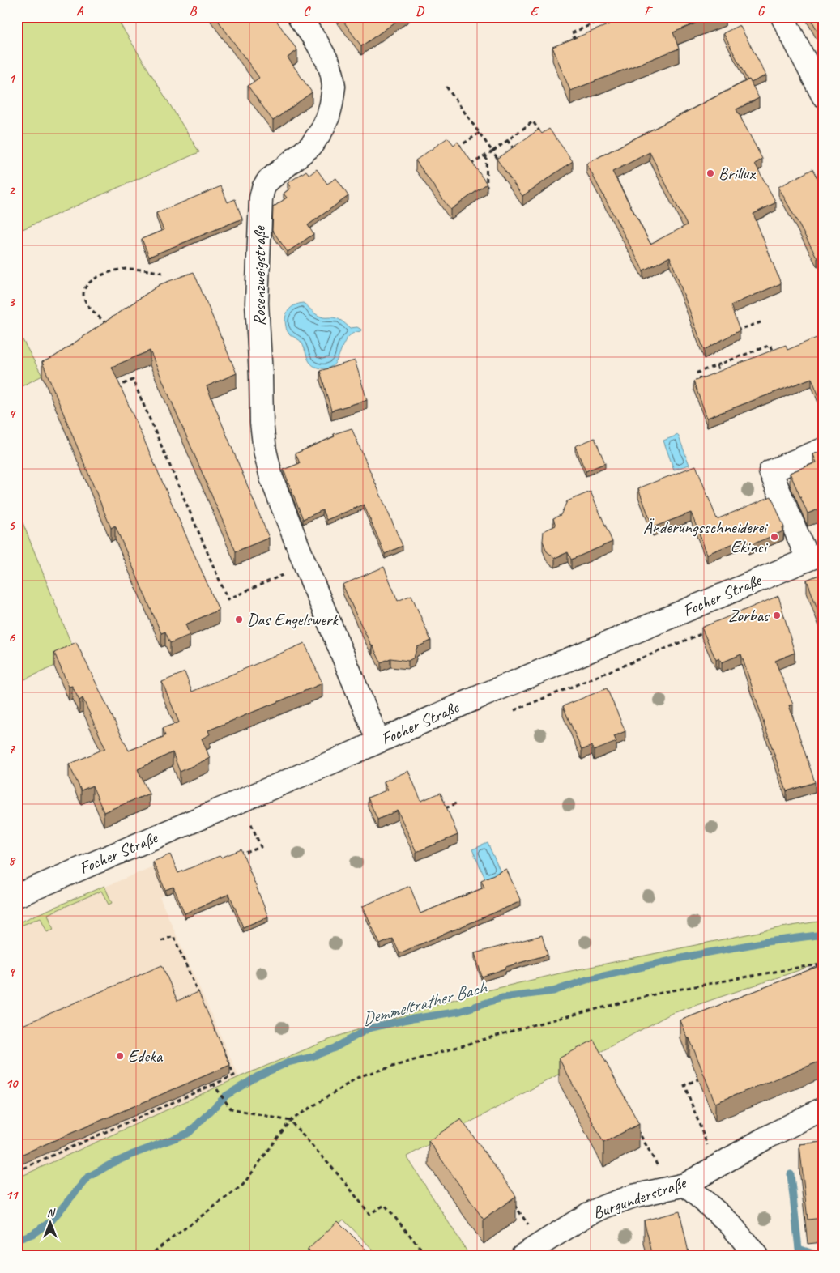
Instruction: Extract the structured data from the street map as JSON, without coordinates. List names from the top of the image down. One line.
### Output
{"streets":{"street":["Rosenzweigstraße","Focher Straße","Burgunderstraße"]},"crossings":[["Rosenzweigstraße","Focher Straße"]],"water":["Demmeltrather Bach"],"places":["Brillux","Änderungsschneiderei Ekinci","Zorbas","Das Engelswerk","Edeka"],"north":"top","grid":{"columns":["A","B","C","D","E","F","G"],"rows":["1","2","3","4","5","6","7","8","9","10","11"]}}
